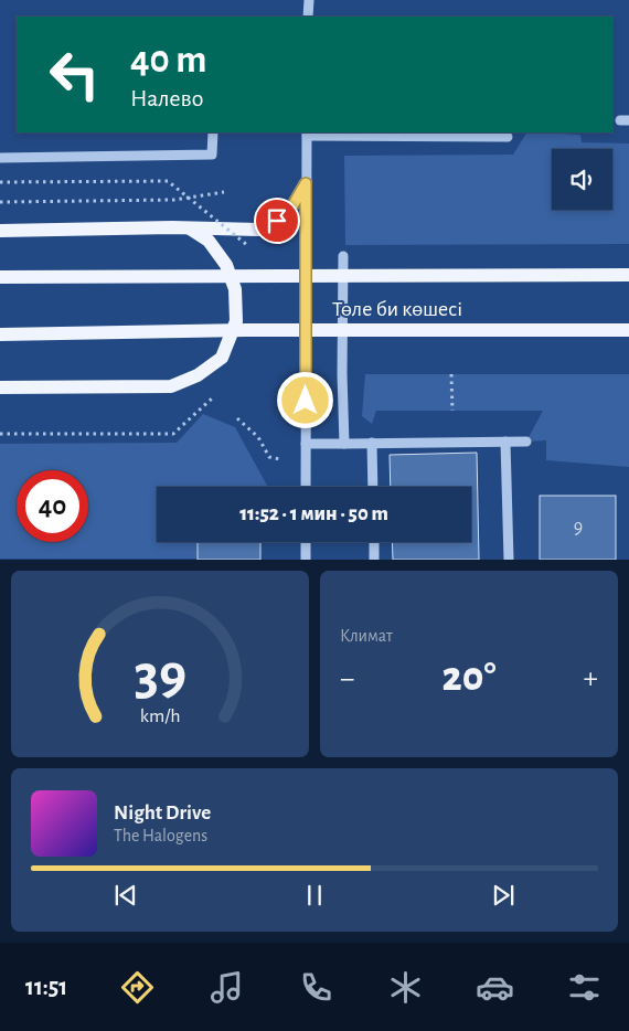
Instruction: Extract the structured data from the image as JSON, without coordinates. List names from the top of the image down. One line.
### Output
{"streets":{"main road":["Төле би көшесі"]},"house_numbers":["9"],"page":{"turn":["40 m","Налево"],"limit":"40","trip":"11:52 · 1 мин · 50 m","tile":"Климат","heat":["−","20°","+"],"song":["Night Drive","The Halogens"],"tabs":"11:51","gauge":["39","km/h"]}}
